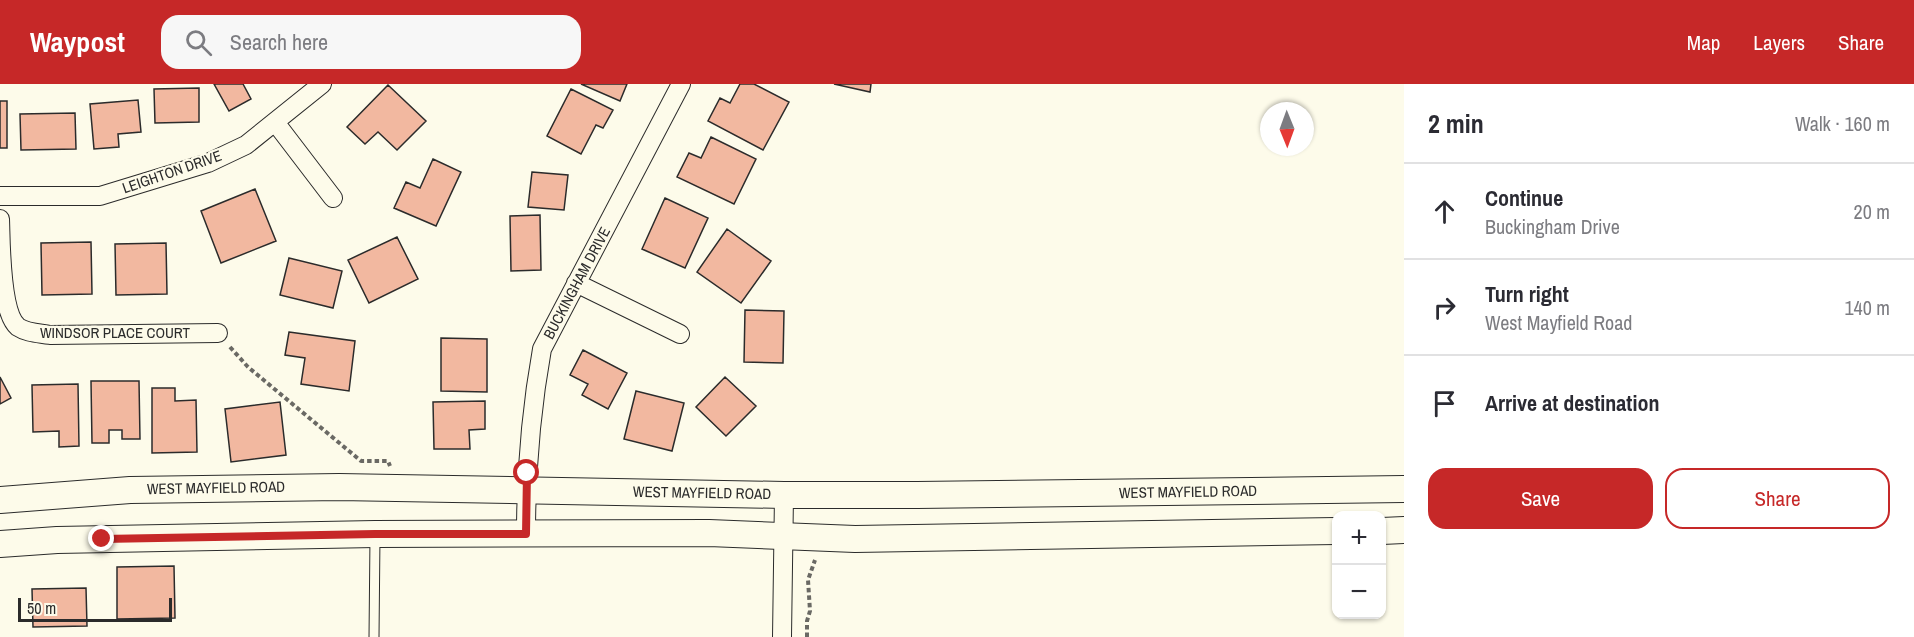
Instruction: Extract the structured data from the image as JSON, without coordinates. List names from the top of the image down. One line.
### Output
{"streets":{"main road":["WEST MAYFIELD ROAD"],"street":["LEIGHTON DRIVE","BUCKINGHAM DRIVE","WINDSOR PLACE COURT"]},"crossings":[["BUCKINGHAM DRIVE","WEST MAYFIELD ROAD"]],"scale_bar":"50 m","north":"bottom","page":{"header":"Waypost","search":"Search here","nav":["Map","Layers","Share"],"heading":["2 min","Walk · 160 m"],"list":[["Continue","Buckingham Drive","20 m"],["Turn right","West Mayfield Road","140 m"],"Arrive at destination"],"buttons":["Save","Share"],"map_buttons":["+","−"],"scale":"50 m"}}
